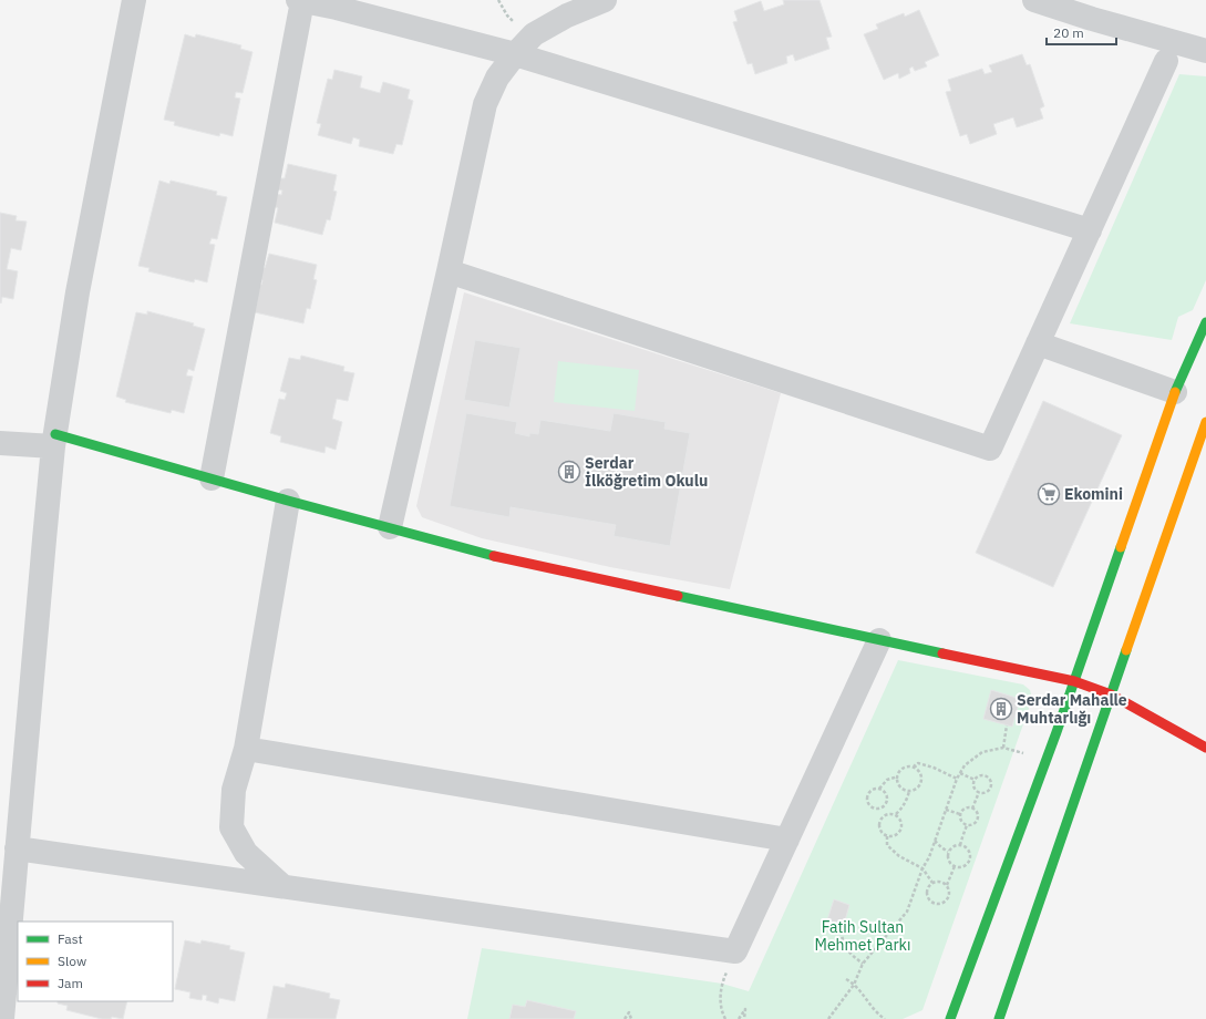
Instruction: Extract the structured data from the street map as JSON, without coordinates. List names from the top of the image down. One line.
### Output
{"parks":["Fatih Sultan Mehmet Parkı"],"places":{"building":["Serdar İlköğretim Okulu","Serdar Mahalle Muhtarlığı"],"supermarket":["Ekomini"]},"legend":["Fast","Slow","Jam"],"scale_bar":"20 m"}
